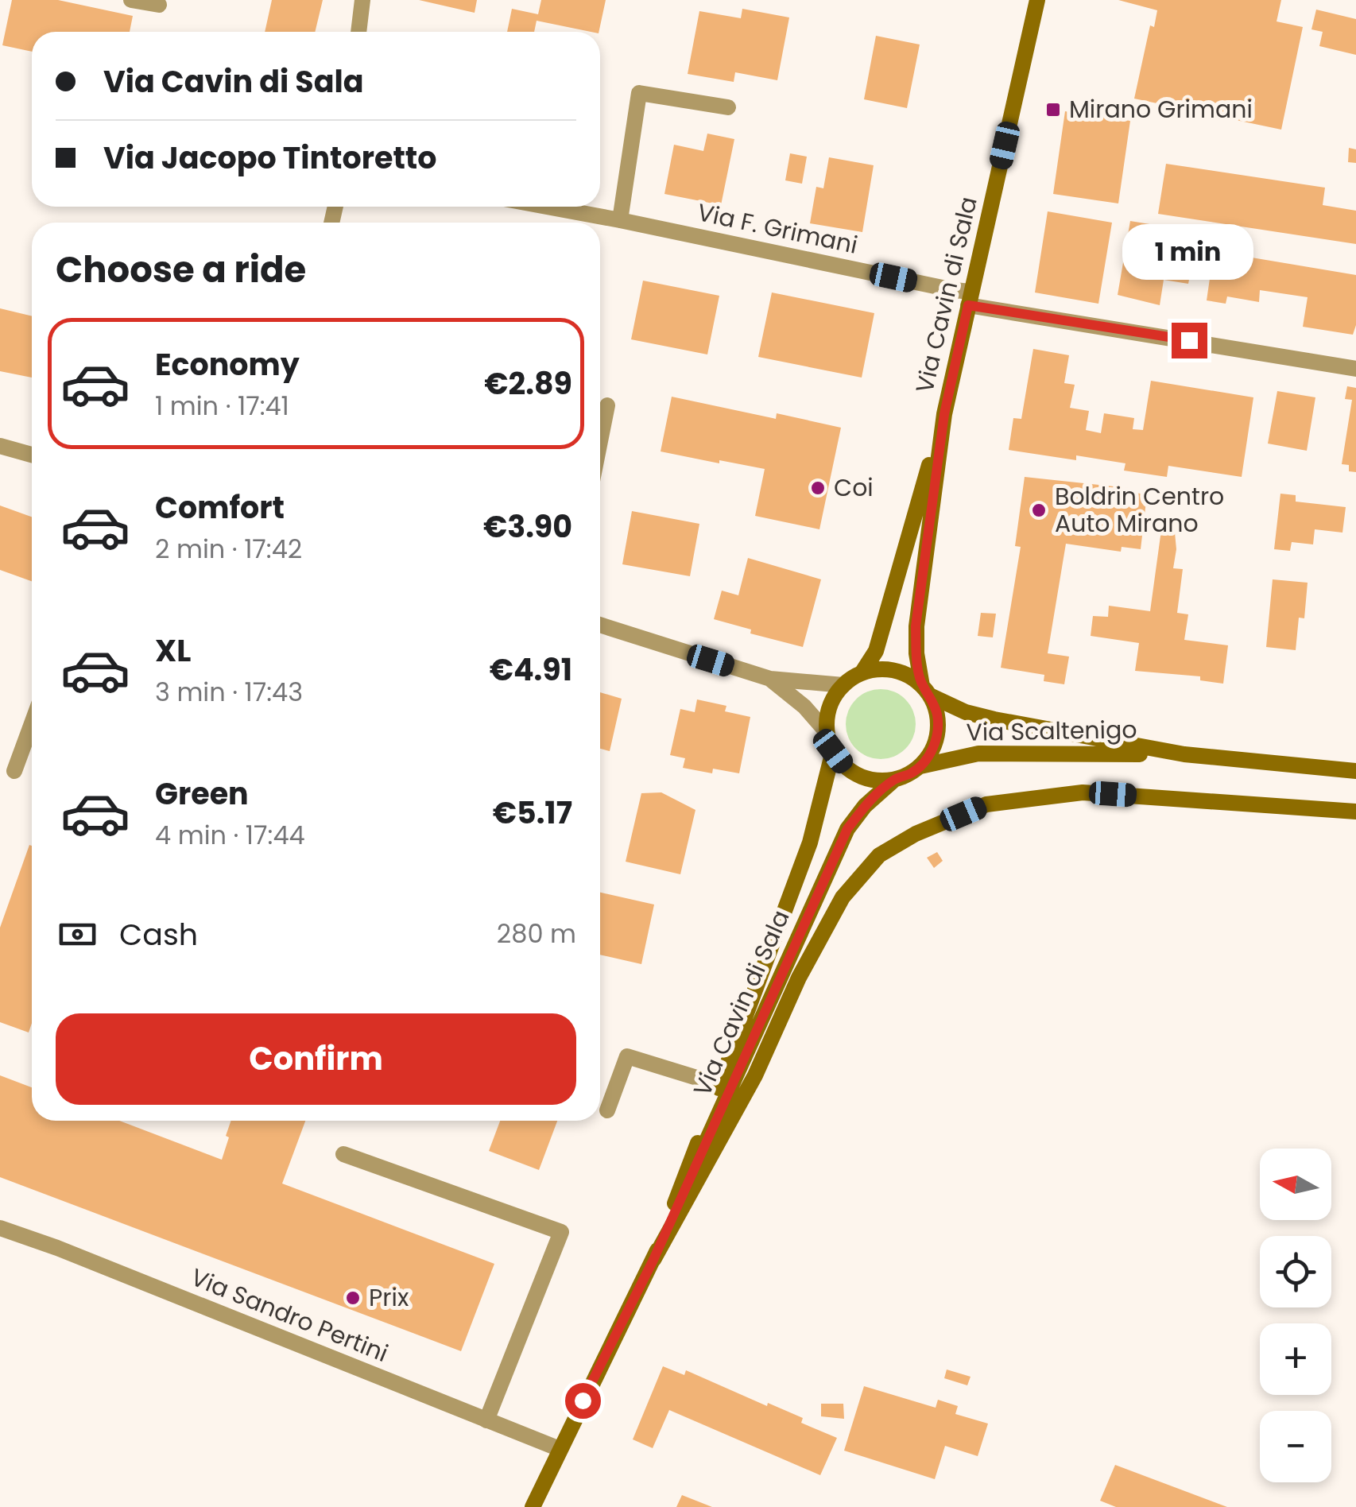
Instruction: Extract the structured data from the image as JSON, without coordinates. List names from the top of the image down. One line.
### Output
{"streets":{"main road":["Via Cavin di Sala","Via Scaltenigo"],"street":["Via F. Grimani","Via Sandro Pertini"]},"crossings":[["Via F. Grimani","Via Cavin di Sala"],["Via Cavin di Sala","Via Scaltenigo"],["Via Cavin di Sala","Via Sandro Pertini"]],"places":{"transit":["Mirano Grimani"],"other":["Coi","Boldrin Centro Auto Mirano","Prix"]},"north":"left","page":{"banner":["Via Cavin di Sala","Via Jacopo Tintoretto"],"heading":"Choose a ride","bubble":"1 min","list":[{"name":"Economy","note":"1 min · 17:41","value":"€2.89"},{"name":"Comfort","note":"2 min · 17:42","value":"€3.90"},{"name":"XL","note":"3 min · 17:43","value":"€4.91"},{"name":"Green","note":"4 min · 17:44","value":"€5.17"}],"pay":["Cash","280 m"],"buttons":"Confirm","map_buttons":["+","−"]}}
